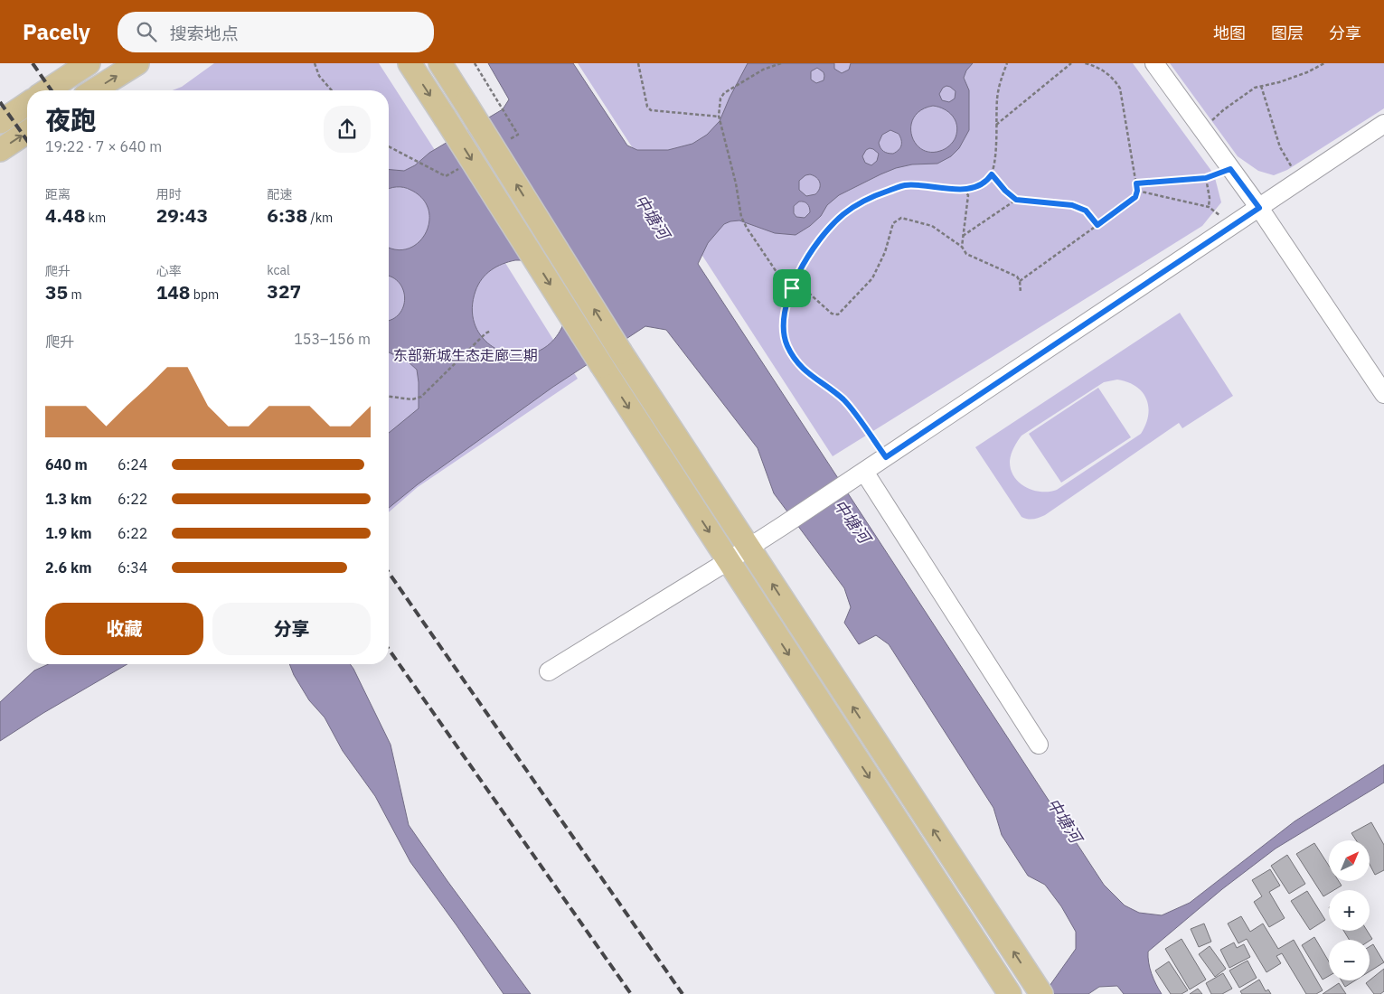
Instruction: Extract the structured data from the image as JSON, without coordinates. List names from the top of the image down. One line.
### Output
{"water":["中塘河"],"parks":["东部新城生态走廊三期"],"north":"top right","page":{"header":"Pacely","search":"搜索地点","nav":["地图","图层","分享"],"heading":["夜跑","19:22 · 7 × 640 m"],"stats":[["距离","4.48 km"],["用时","29:43"],["配速","6:38 /km"],["爬升","35 m"],["心率","148 bpm"],["kcal","327"]],"chart":["爬升","153–156 m"],"list":[{"name":"640 m","note":"6:24"},{"name":"1.3 km","note":"6:22"},{"name":"1.9 km","note":"6:22"},{"name":"2.6 km","note":"6:34"}],"buttons":["收藏","分享"],"map_buttons":["+","−"]}}
